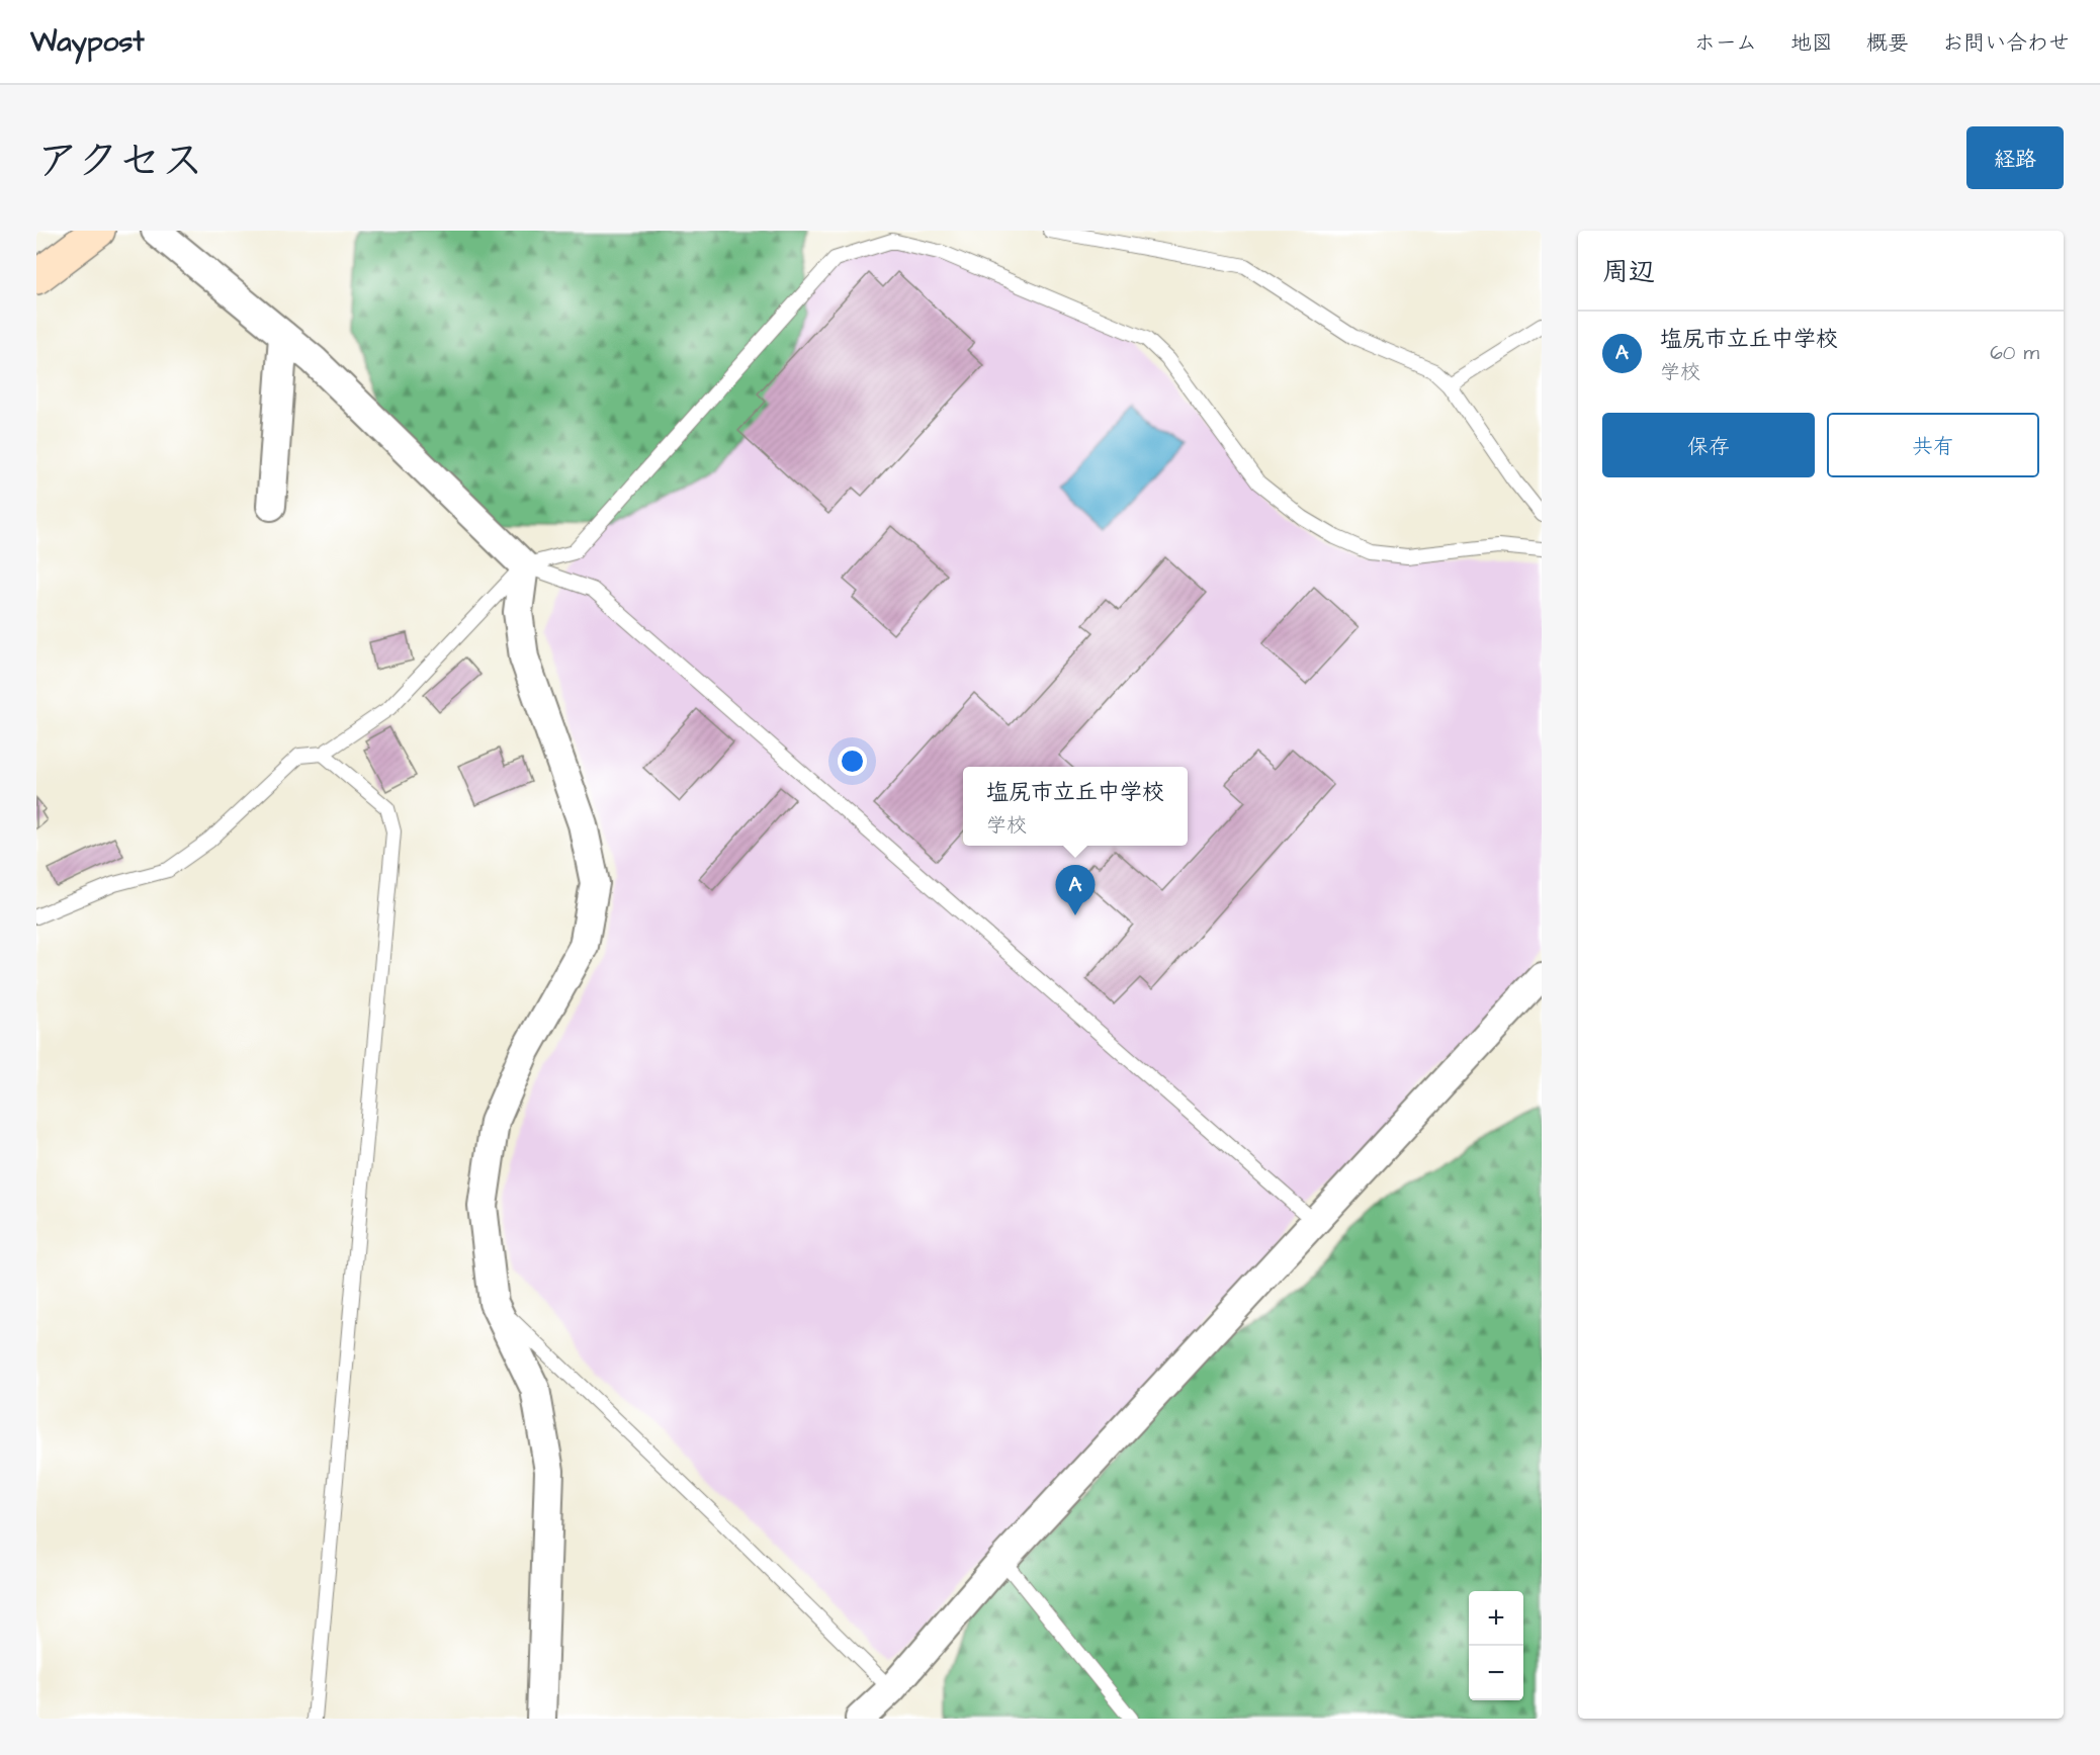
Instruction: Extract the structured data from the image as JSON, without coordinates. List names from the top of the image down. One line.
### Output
{"page":{"header":"Waypost","nav":["ホーム","地図","概要","お問い合わせ"],"title":"アクセス","buttons":["経路",["保存","共有"]],"heading":"周辺","list":[{"mark":"A","name":"塩尻市立丘中学校","note":"学校","value":"60 m"}],"popup":["塩尻市立丘中学校","学校"],"pins":"A","map_buttons":["+","−"]}}
